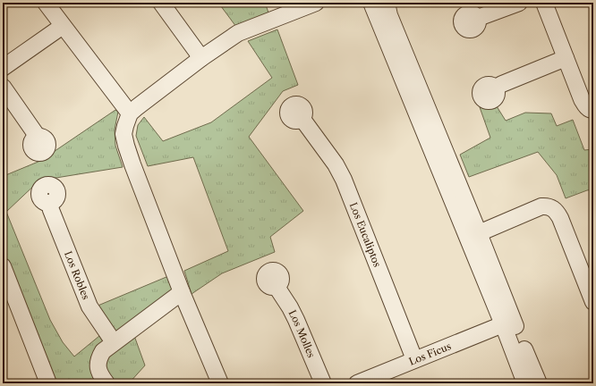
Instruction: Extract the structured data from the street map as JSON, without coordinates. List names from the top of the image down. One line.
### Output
{"streets":{"street":["Los Eucaliptos","Los Robles","Los Molles","Los Ficus"]},"crossings":[["Los Eucaliptos","Los Ficus"]]}
